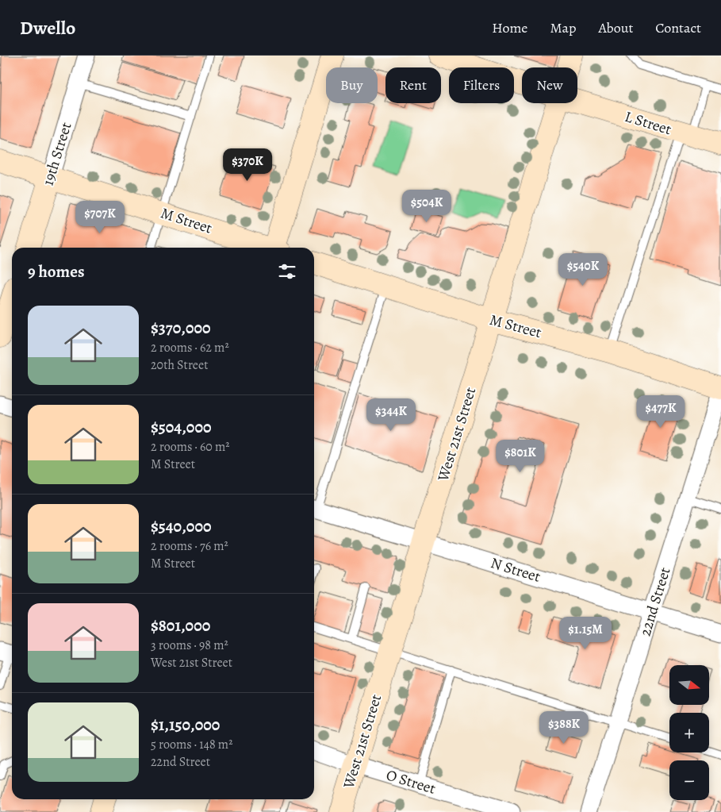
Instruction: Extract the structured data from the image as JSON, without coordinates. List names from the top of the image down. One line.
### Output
{"streets":{"street":["L Street","19th Street","M Street","West 21st Street","N Street","22nd Street","O Street"]},"crossings":[["19th Street","M Street"],["M Street","West 21st Street"],["M Street","22nd Street"],["West 21st Street","N Street"],["West 21st Street","O Street"],["N Street","22nd Street"]],"north":"right","page":{"header":"Dwello","nav":["Home","Map","About","Contact"],"chip":["Buy","Rent","Filters","New"],"price":["$370K","$504K","$707K","$540K","$477K","$344K","$801K","$1.15M","$388K"],"heading":"9 homes","list":[{"name":"$370,000","note":"2 rooms · 62 m² · 20th Street"},{"name":"$504,000","note":"2 rooms · 60 m² · M Street"},{"name":"$540,000","note":"2 rooms · 76 m² · M Street"},{"name":"$801,000","note":"3 rooms · 98 m² · West 21st Street"},{"name":"$1,150,000","note":"5 rooms · 148 m² · 22nd Street"}],"map_buttons":["+","−"]}}
